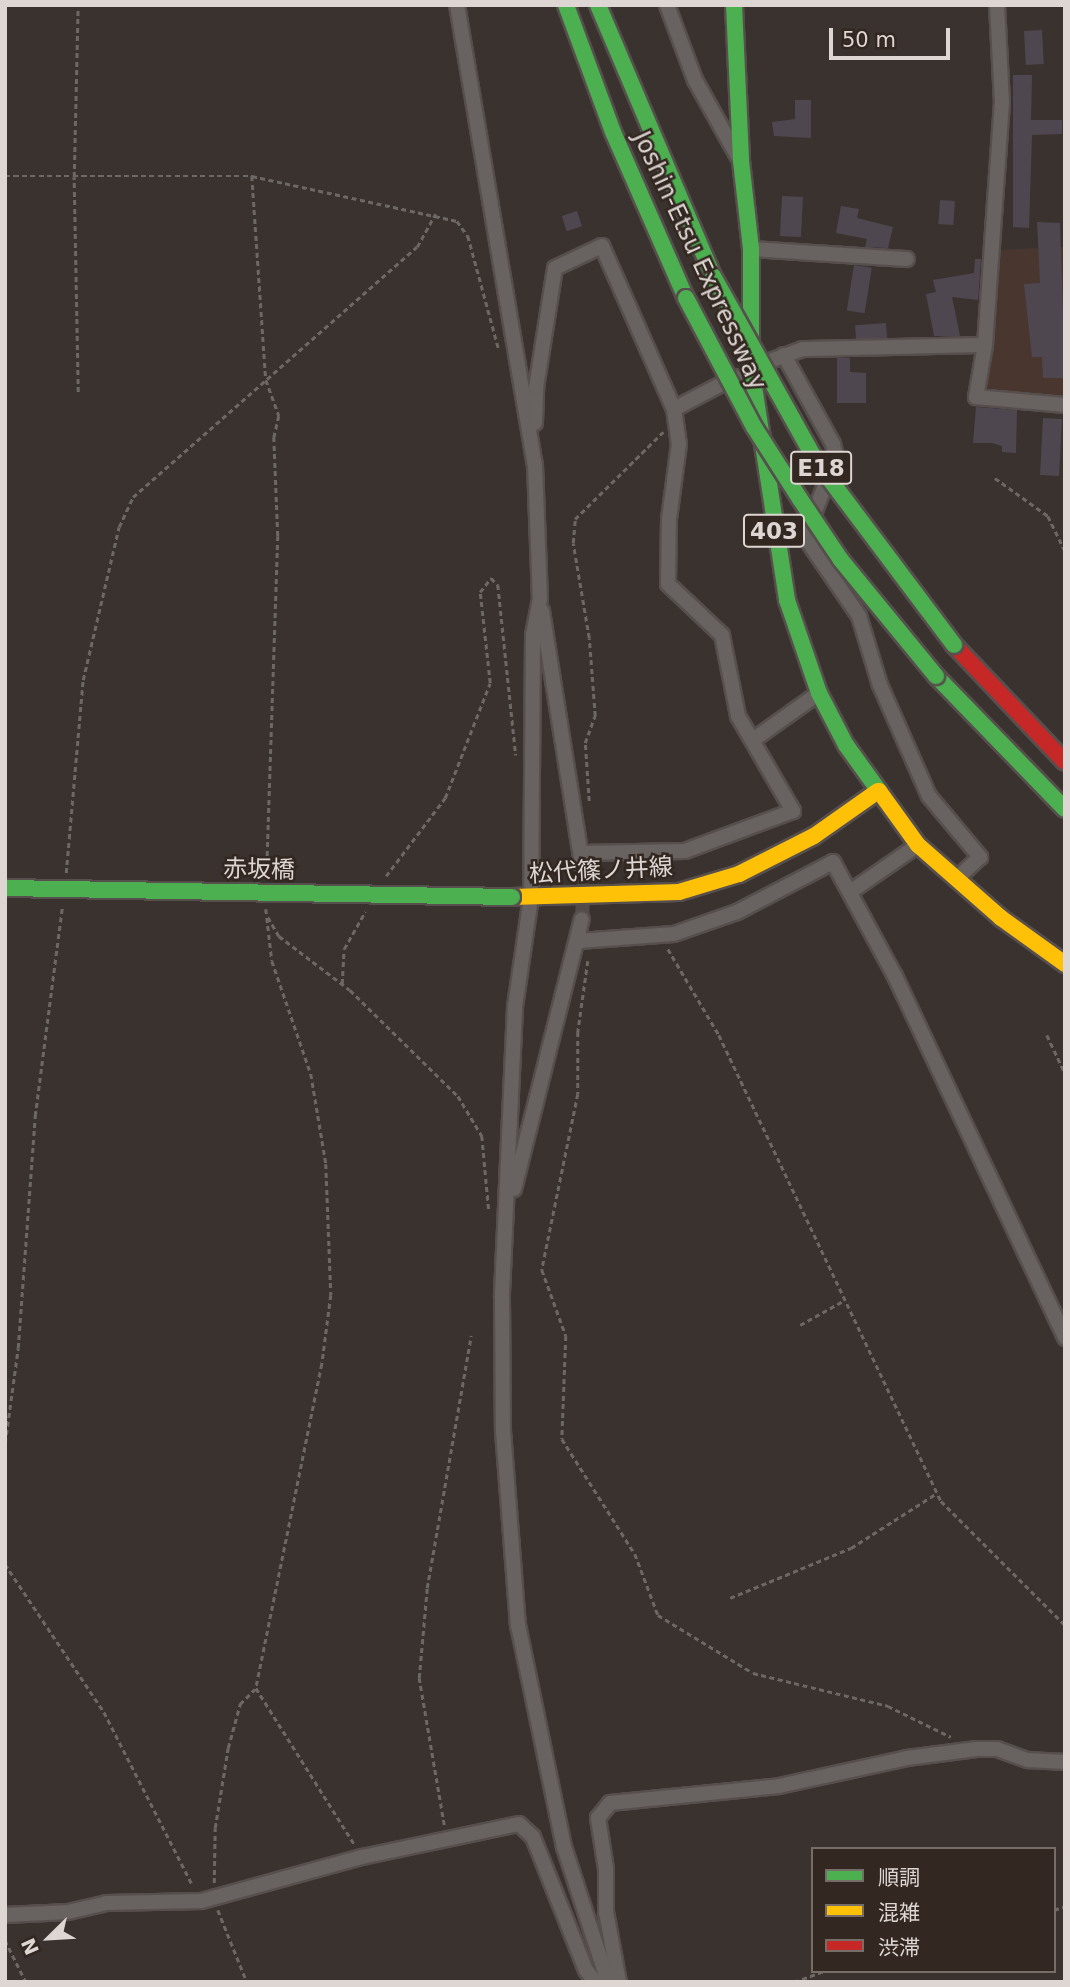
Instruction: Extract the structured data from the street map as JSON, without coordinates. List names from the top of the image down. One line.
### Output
{"streets":{"main road":["Joshin-Etsu Expressway","E18","403","赤坂橋","松代篠ノ井線"]},"crossings":[["403","松代篠ノ井線"],["赤坂橋","松代篠ノ井線"]],"legend":["順調","混雑","渋滞"],"scale_bar":"50 m","north":"bottom left"}
